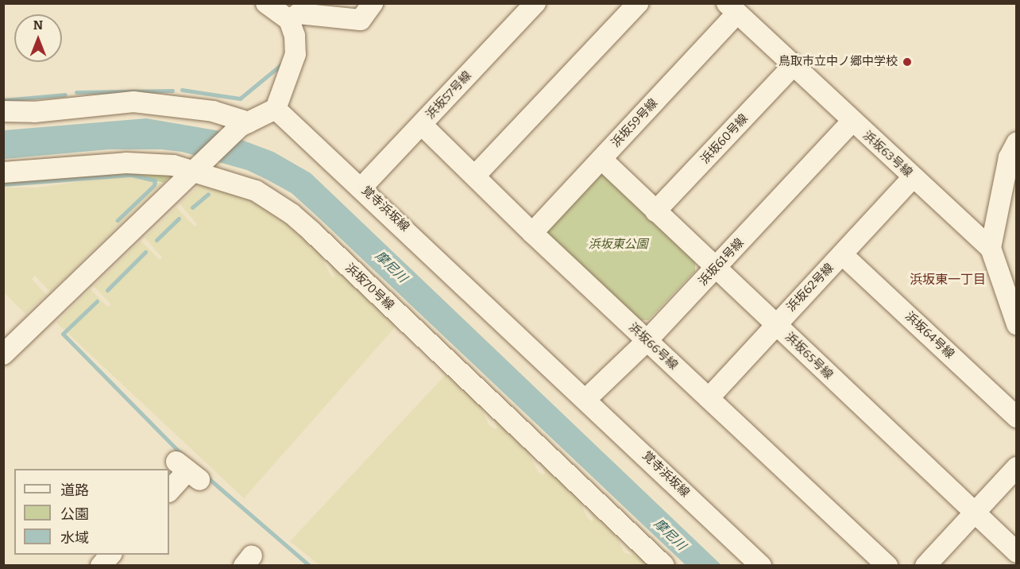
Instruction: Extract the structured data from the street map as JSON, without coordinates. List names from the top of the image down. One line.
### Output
{"streets":{"street":["浜坂57号線","浜坂59号線","浜坂60号線","浜坂63号線","覚寺浜坂線","浜坂61号線","浜坂70号線","浜坂62号線","浜坂64号線","浜坂66号線","浜坂65号線"]},"crossings":[["浜坂57号線","覚寺浜坂線"],["浜坂57号線","浜坂66号線"],["浜坂59号線","浜坂63号線"],["浜坂59号線","浜坂66号線"],["浜坂59号線","浜坂65号線"],["浜坂60号線","浜坂63号線"],["浜坂60号線","浜坂65号線"],["浜坂63号線","浜坂61号線"],["浜坂63号線","浜坂62号線"],["覚寺浜坂線","浜坂61号線"],["浜坂61号線","浜坂66号線"],["浜坂61号線","浜坂65号線"],["浜坂62号線","浜坂64号線"],["浜坂62号線","浜坂66号線"],["浜坂62号線","浜坂65号線"]],"districts":["浜坂東一丁目"],"water":["摩尼川"],"parks":["浜坂東公園"],"places":["鳥取市立中ノ郷中学校"],"legend":["道路","公園","水域"],"north":"top"}
